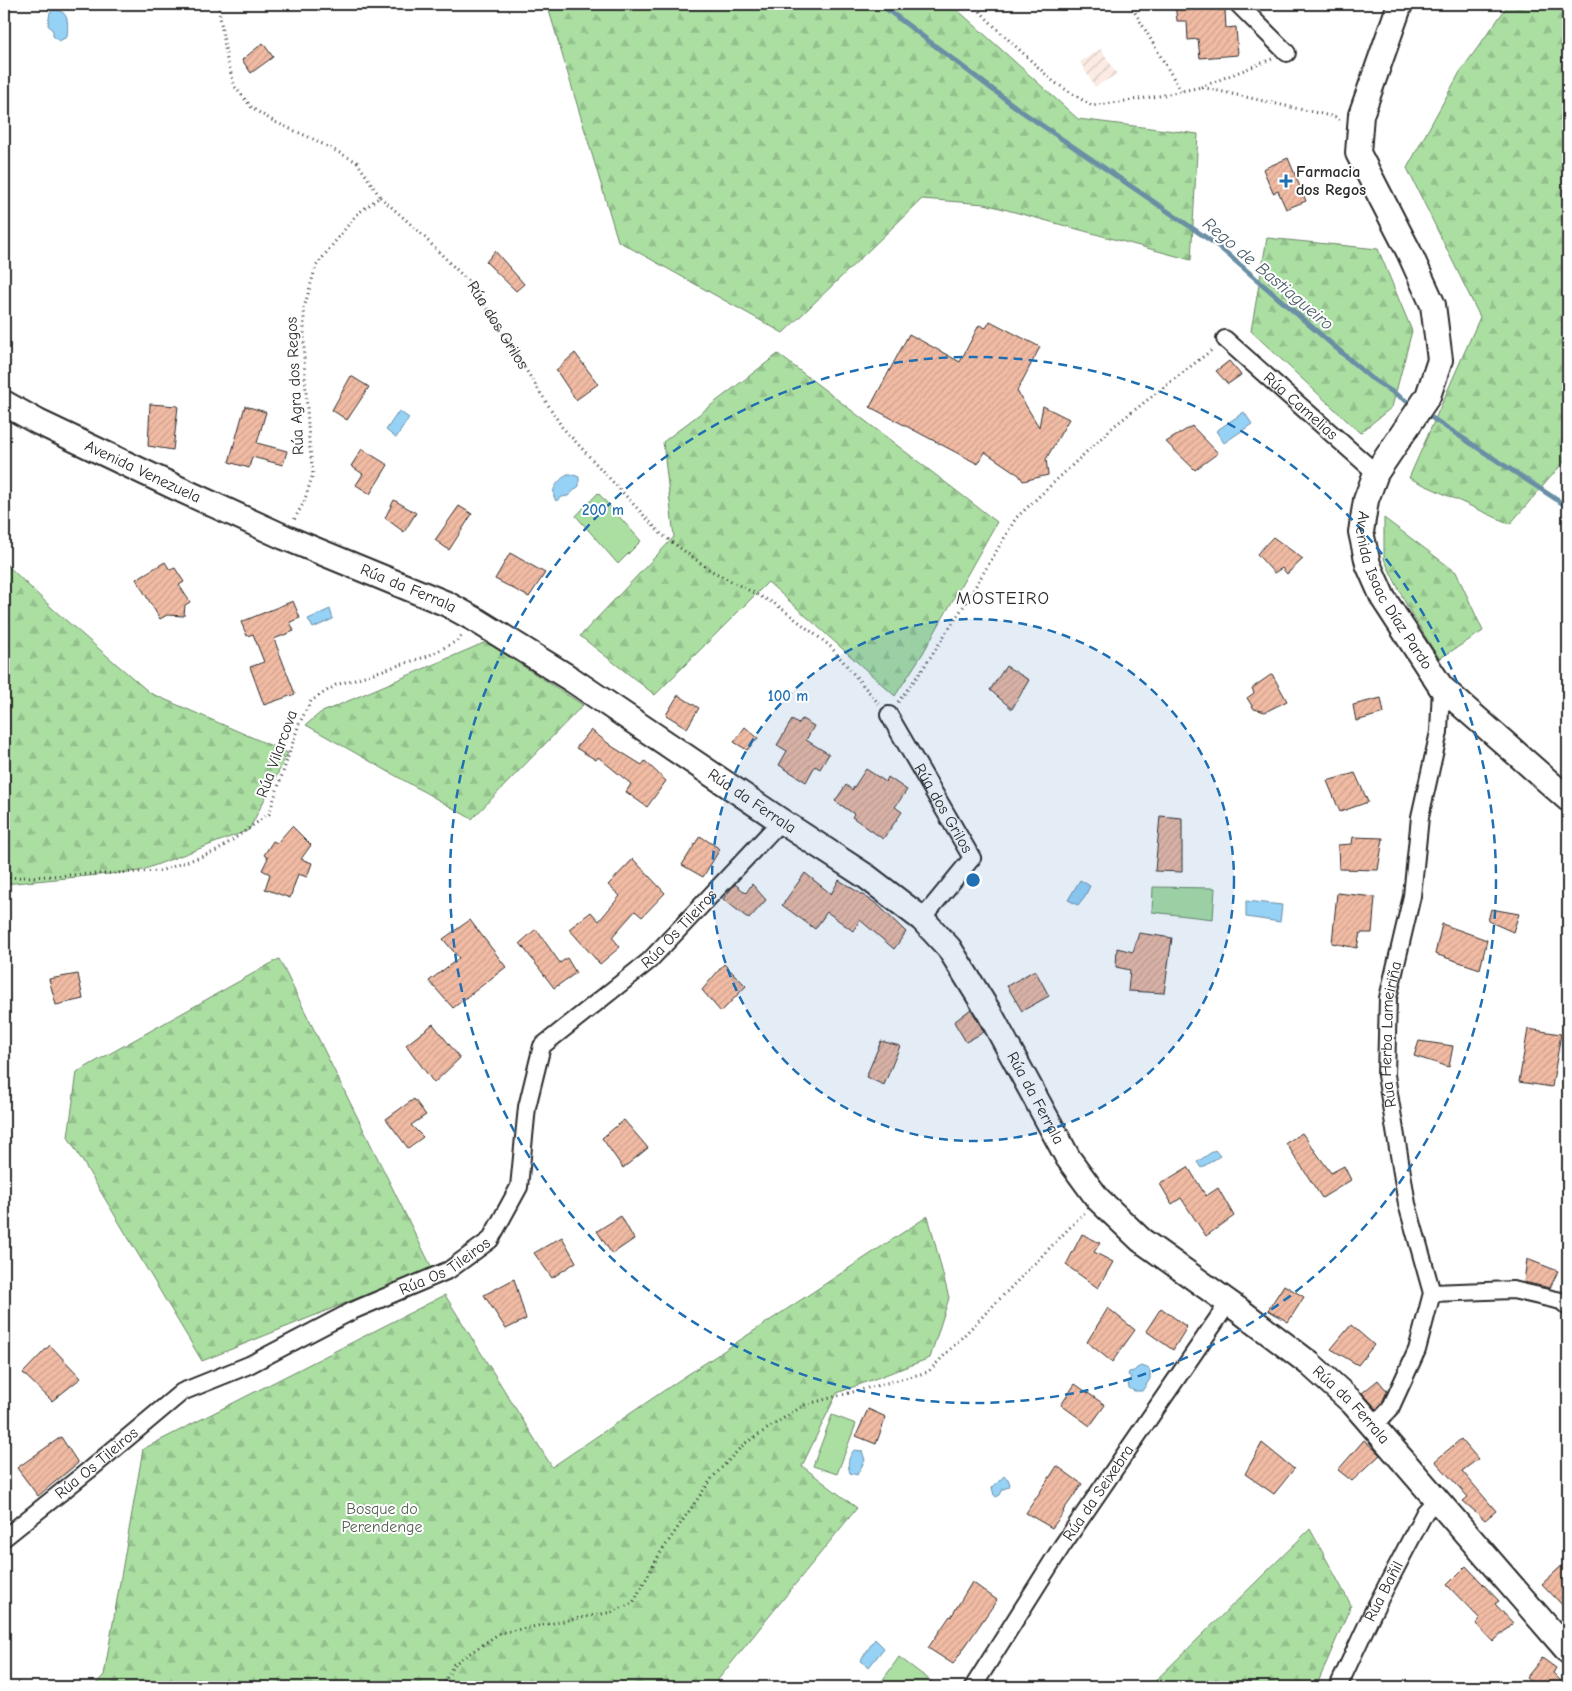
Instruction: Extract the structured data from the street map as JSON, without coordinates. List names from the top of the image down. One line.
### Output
{"streets":{"street":["Rúa dos Grilos","Rúa Camelias","Avenida Venezuela","Rúa da Ferrala","Avenida Isaac Díaz Pardo","Rúa Os Tileiros","Rúa Herba Lameiriña","Rúa da Seixebra","Rúa Bañil"],"path":["Rúa Agra dos Regos","Rúa Vilarcova"]},"crossings":[["Rúa dos Grilos","Rúa Agra dos Regos"],["Rúa dos Grilos","Rúa da Ferrala"],["Rúa Agra dos Regos","Avenida Venezuela"],["Rúa Agra dos Regos","Rúa da Ferrala"],["Rúa Camelias","Avenida Isaac Díaz Pardo"],["Avenida Venezuela","Rúa da Ferrala"],["Rúa da Ferrala","Rúa Vilarcova"],["Rúa da Ferrala","Rúa Os Tileiros"],["Rúa da Ferrala","Rúa da Seixebra"],["Rúa da Ferrala","Rúa Bañil"],["Avenida Isaac Díaz Pardo","Rúa Herba Lameiriña"]],"districts":["MOSTEIRO"],"water":["Rego de Bastiagueiro"],"parks":["Bosque do Perendenge"],"places":{"health":["Farmacia dos Regos"]},"rings":["200 m","100 m"]}
